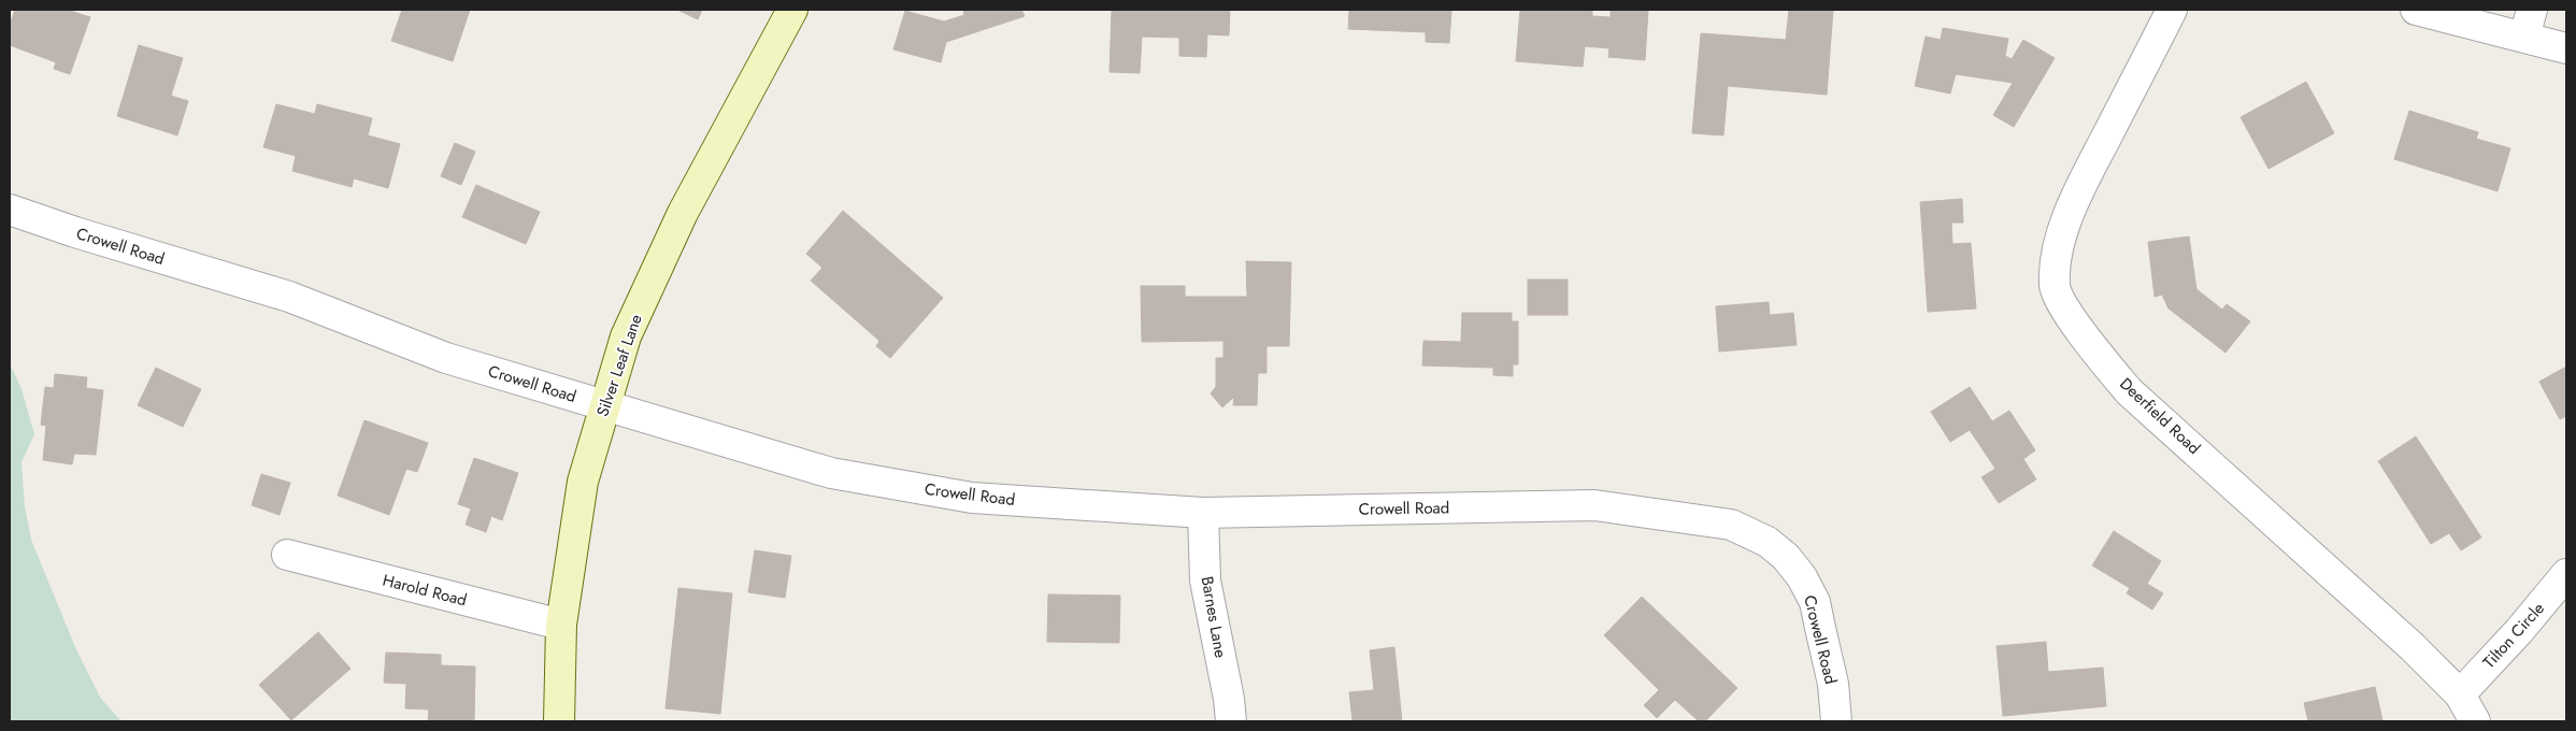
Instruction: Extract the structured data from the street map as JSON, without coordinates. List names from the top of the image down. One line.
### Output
{"streets":{"street":["Crowell Road","Silver Leaf Lane","Deerfield Road","Harold Road","Barnes Lane","Tilton Circle"]},"crossings":[["Crowell Road","Silver Leaf Lane"],["Crowell Road","Barnes Lane"],["Silver Leaf Lane","Harold Road"],["Deerfield Road","Tilton Circle"]]}
